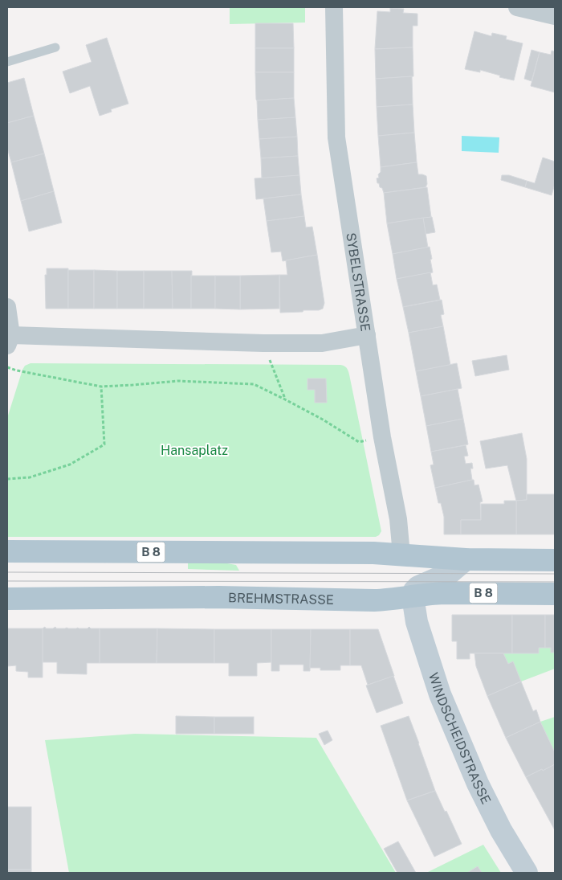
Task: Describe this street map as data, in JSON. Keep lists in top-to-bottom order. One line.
{"streets":{"main road":["B 8","BREHMSTRASSE","WINDSCHEIDSTRASSE"],"street":["SYBELSTRASSE"]},"crossings":[["SYBELSTRASSE","B 8"],["BREHMSTRASSE","WINDSCHEIDSTRASSE"]],"parks":["Hansaplatz"]}
